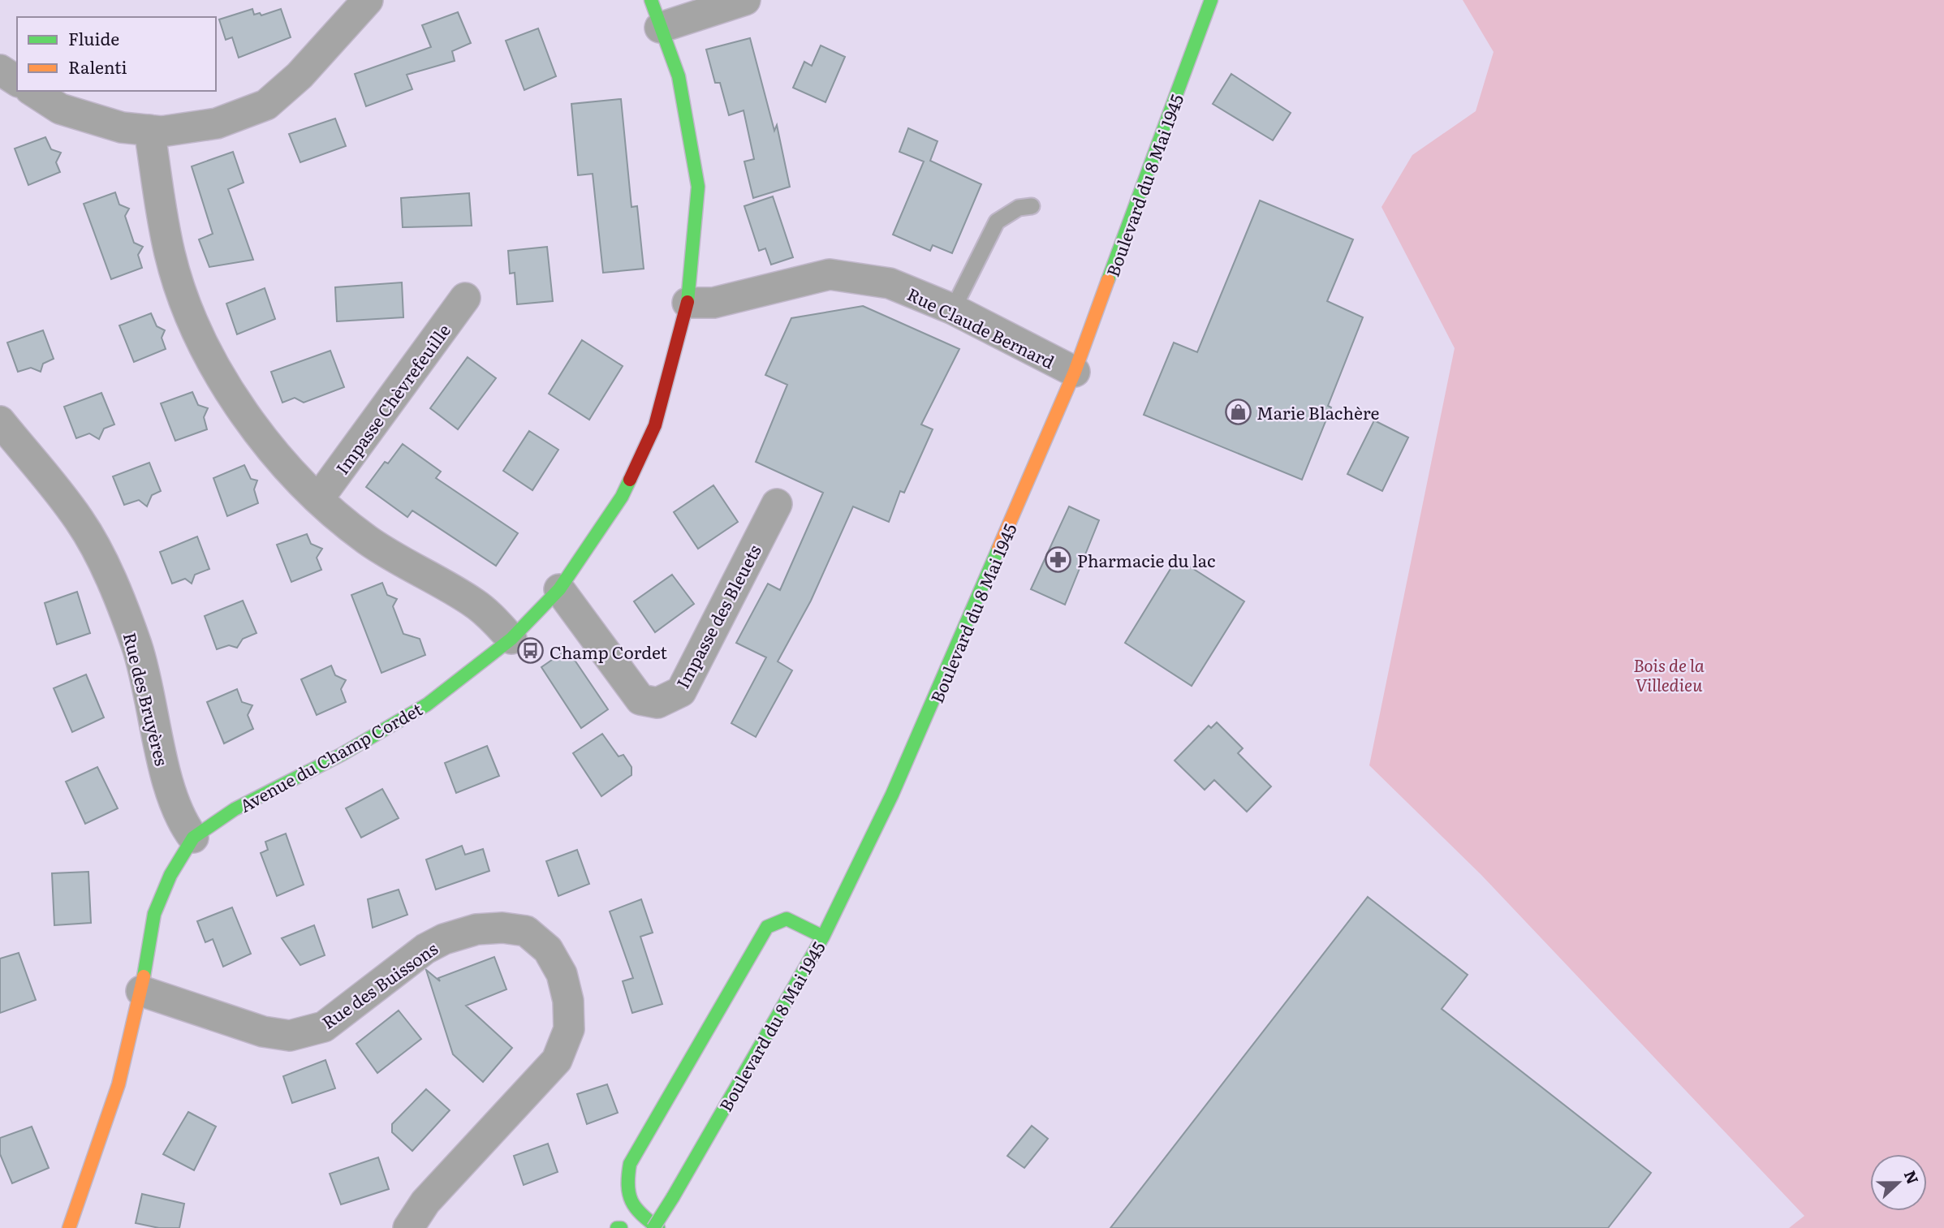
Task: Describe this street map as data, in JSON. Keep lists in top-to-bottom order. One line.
{"streets":{"street":["Boulevard du 8 Mai 1945","Rue Claude Bernard","Impasse Chèvrefeuille","Impasse des Bleuets","Rue des Bruyères","Avenue du Champ Cordet","Rue des Buissons"]},"crossings":[["Boulevard du 8 Mai 1945","Rue Claude Bernard"],["Rue Claude Bernard","Avenue du Champ Cordet"],["Impasse des Bleuets","Avenue du Champ Cordet"],["Rue des Bruyères","Avenue du Champ Cordet"],["Avenue du Champ Cordet","Rue des Buissons"]],"parks":["Bois de la Villedieu"],"places":{"shop":["Marie Blachère"],"pharmacy":["Pharmacie du lac"],"bus stop":["Champ Cordet"]},"legend":["Fluide","Ralenti"],"north":"right"}
